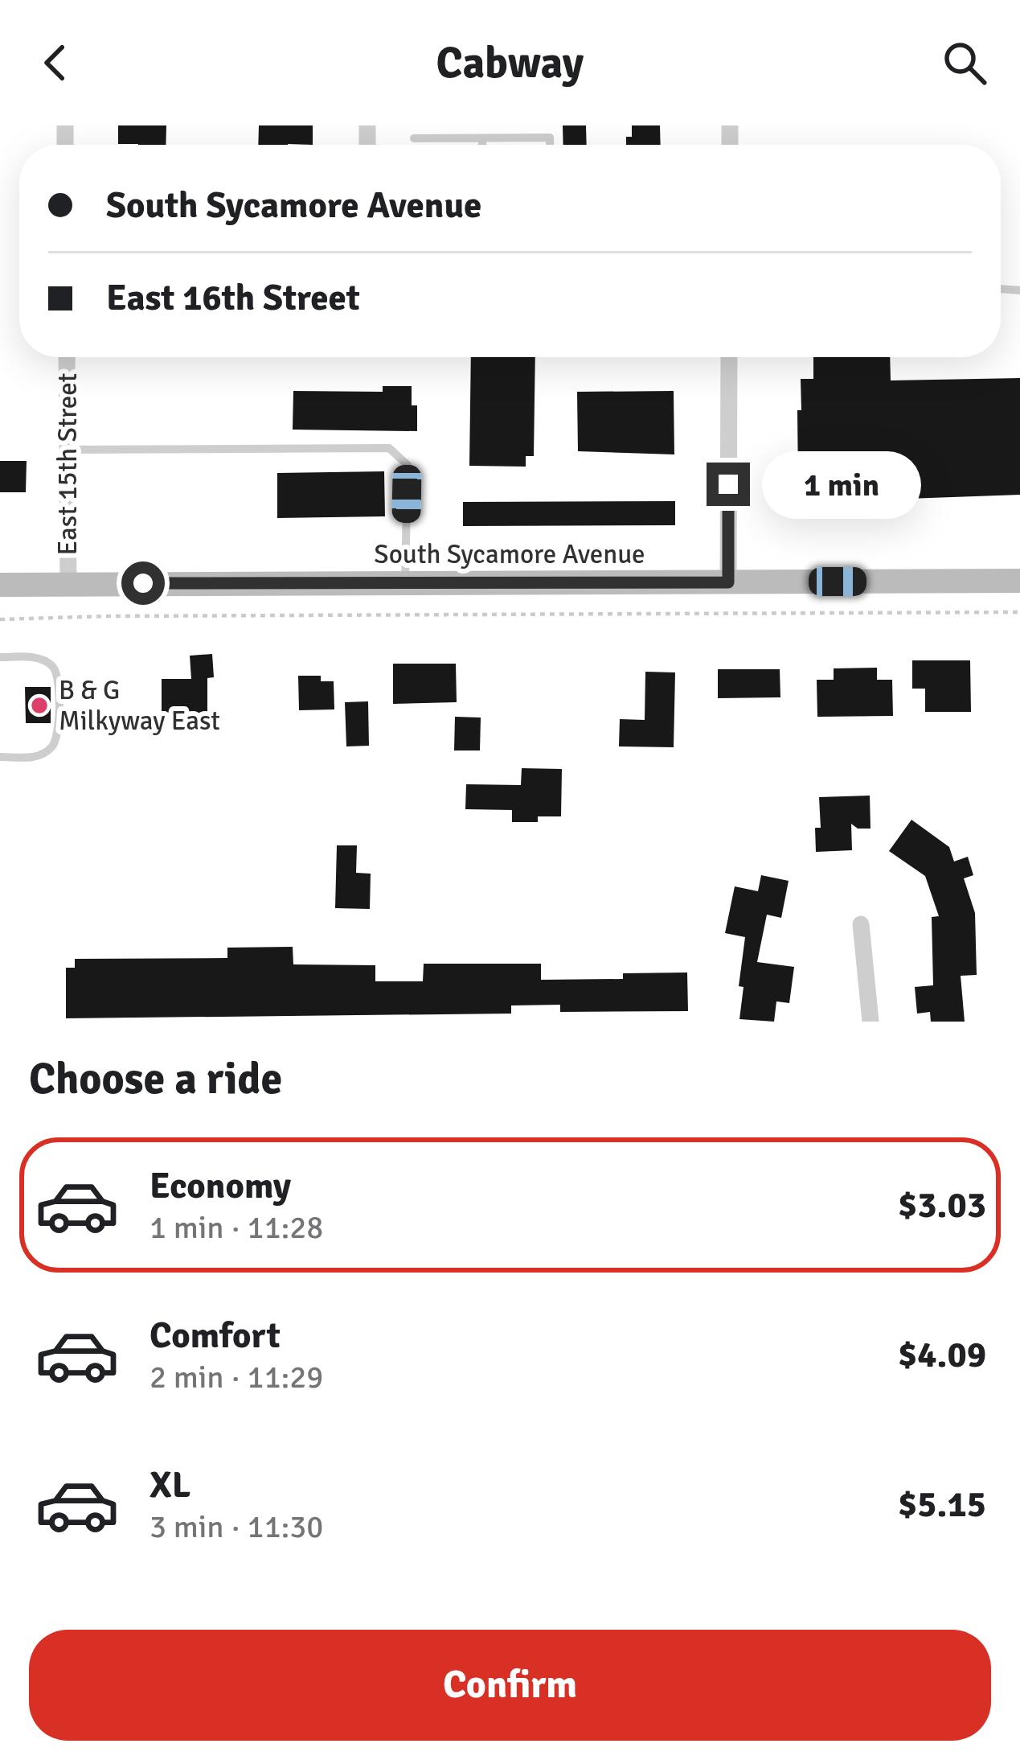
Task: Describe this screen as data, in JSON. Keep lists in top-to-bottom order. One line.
{"streets":{"main road":["South Sycamore Avenue"],"street":["East 15th Street"]},"crossings":[["East 15th Street","South Sycamore Avenue"]],"places":["B & G Milkyway East"],"page":{"header":"Cabway","banner":["South Sycamore Avenue","East 16th Street"],"bubble":"1 min","heading":"Choose a ride","list":[{"name":"Economy","note":"1 min · 11:28","value":"$3.03"},{"name":"Comfort","note":"2 min · 11:29","value":"$4.09"},{"name":"XL","note":"3 min · 11:30","value":"$5.15"}],"buttons":"Confirm"}}
